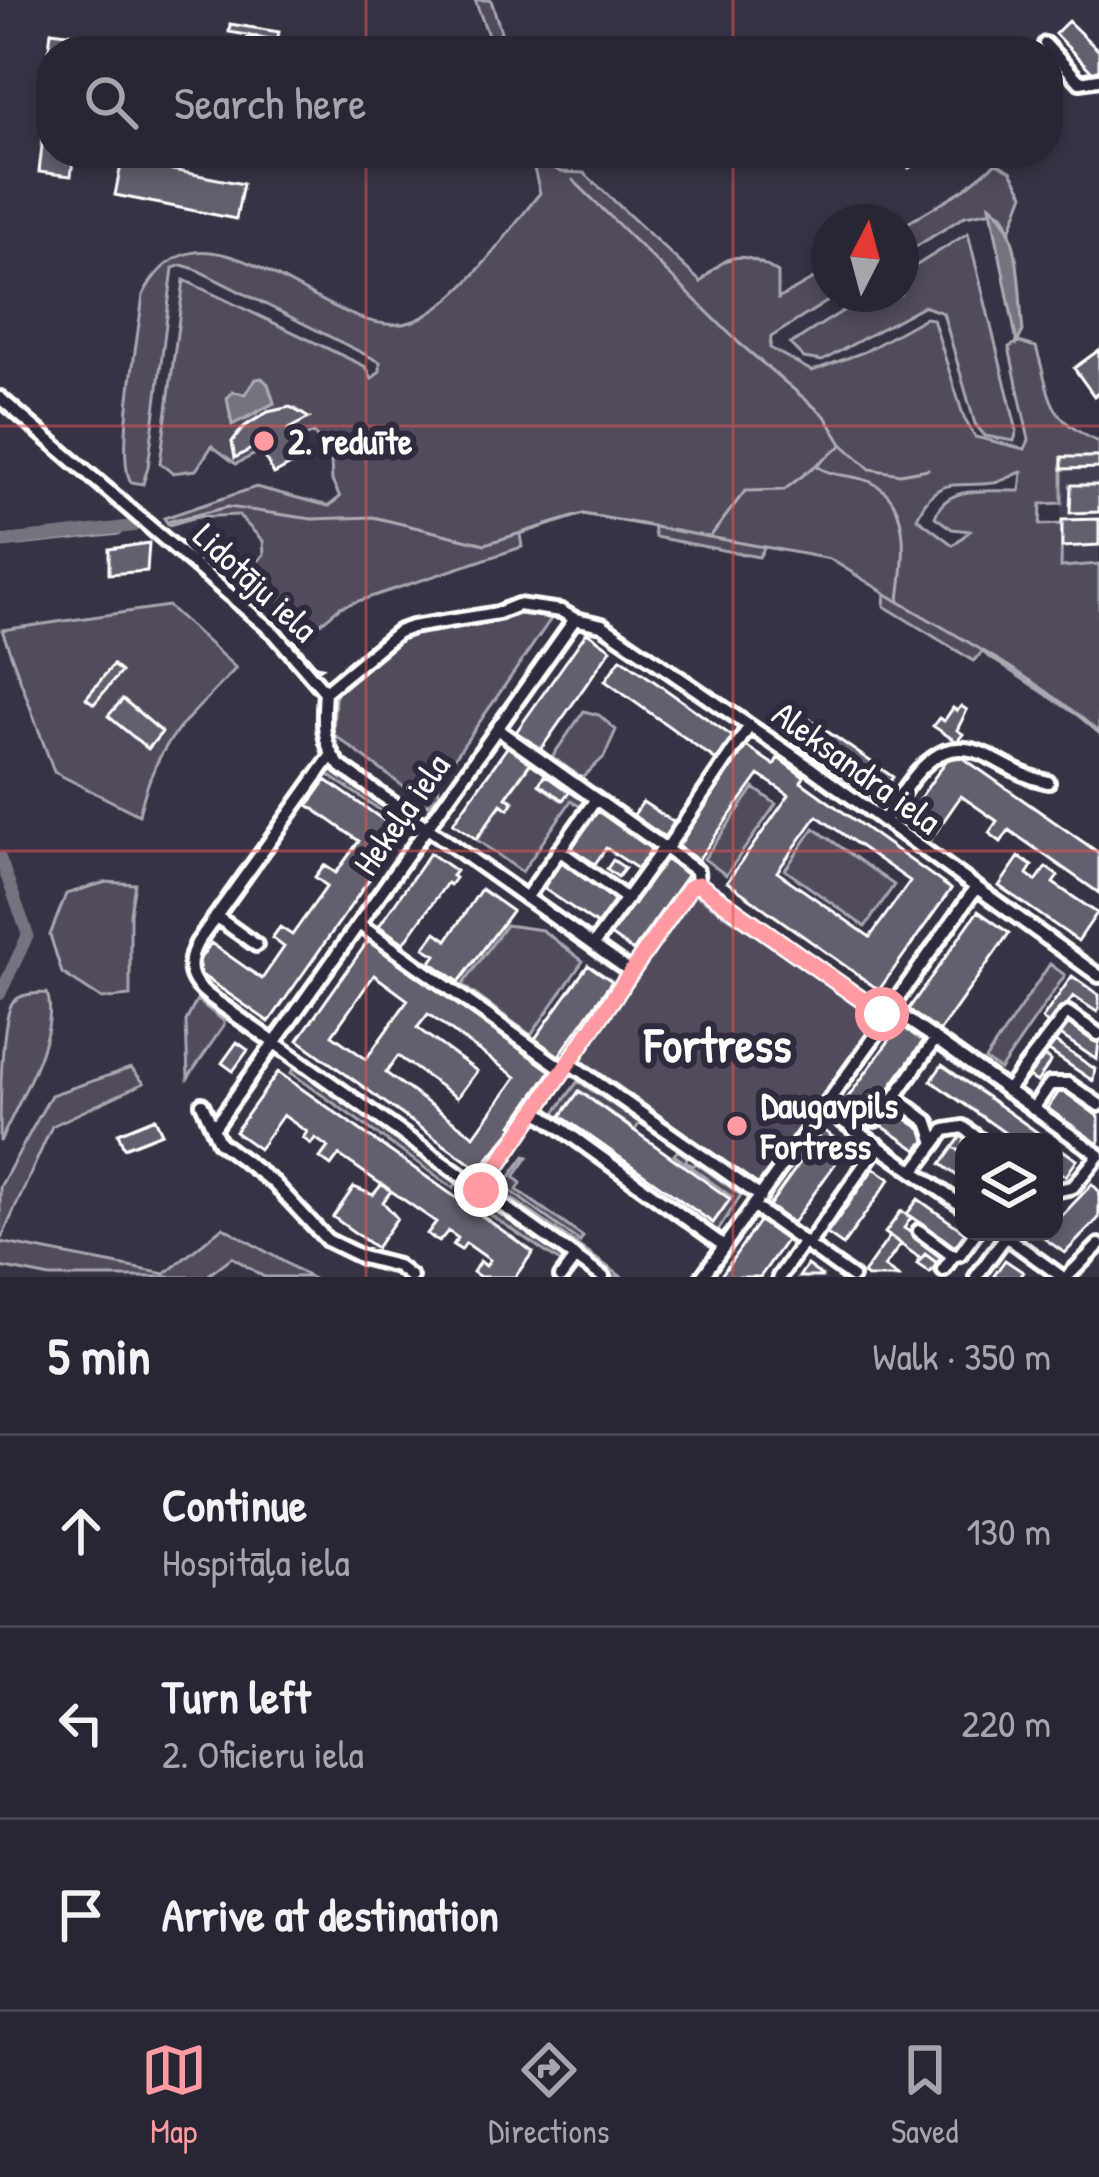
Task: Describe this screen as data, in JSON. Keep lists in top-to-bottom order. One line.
{"streets":{"street":["Lidotāju iela","Aleksandra iela","Hekeļa iela"]},"crossings":[["Lidotāju iela","Aleksandra iela"],["Aleksandra iela","Hekeļa iela"]],"districts":["Fortress"],"places":["2. reduīte","Daugavpils Fortress"],"north":"top","page":{"search":"Search here","heading":["5 min","Walk · 350 m"],"list":[["Continue","Hospitāļa iela","130 m"],["Turn left","2. Oficieru iela","220 m"],"Arrive at destination"],"nav":["Map","Directions","Saved"]}}
